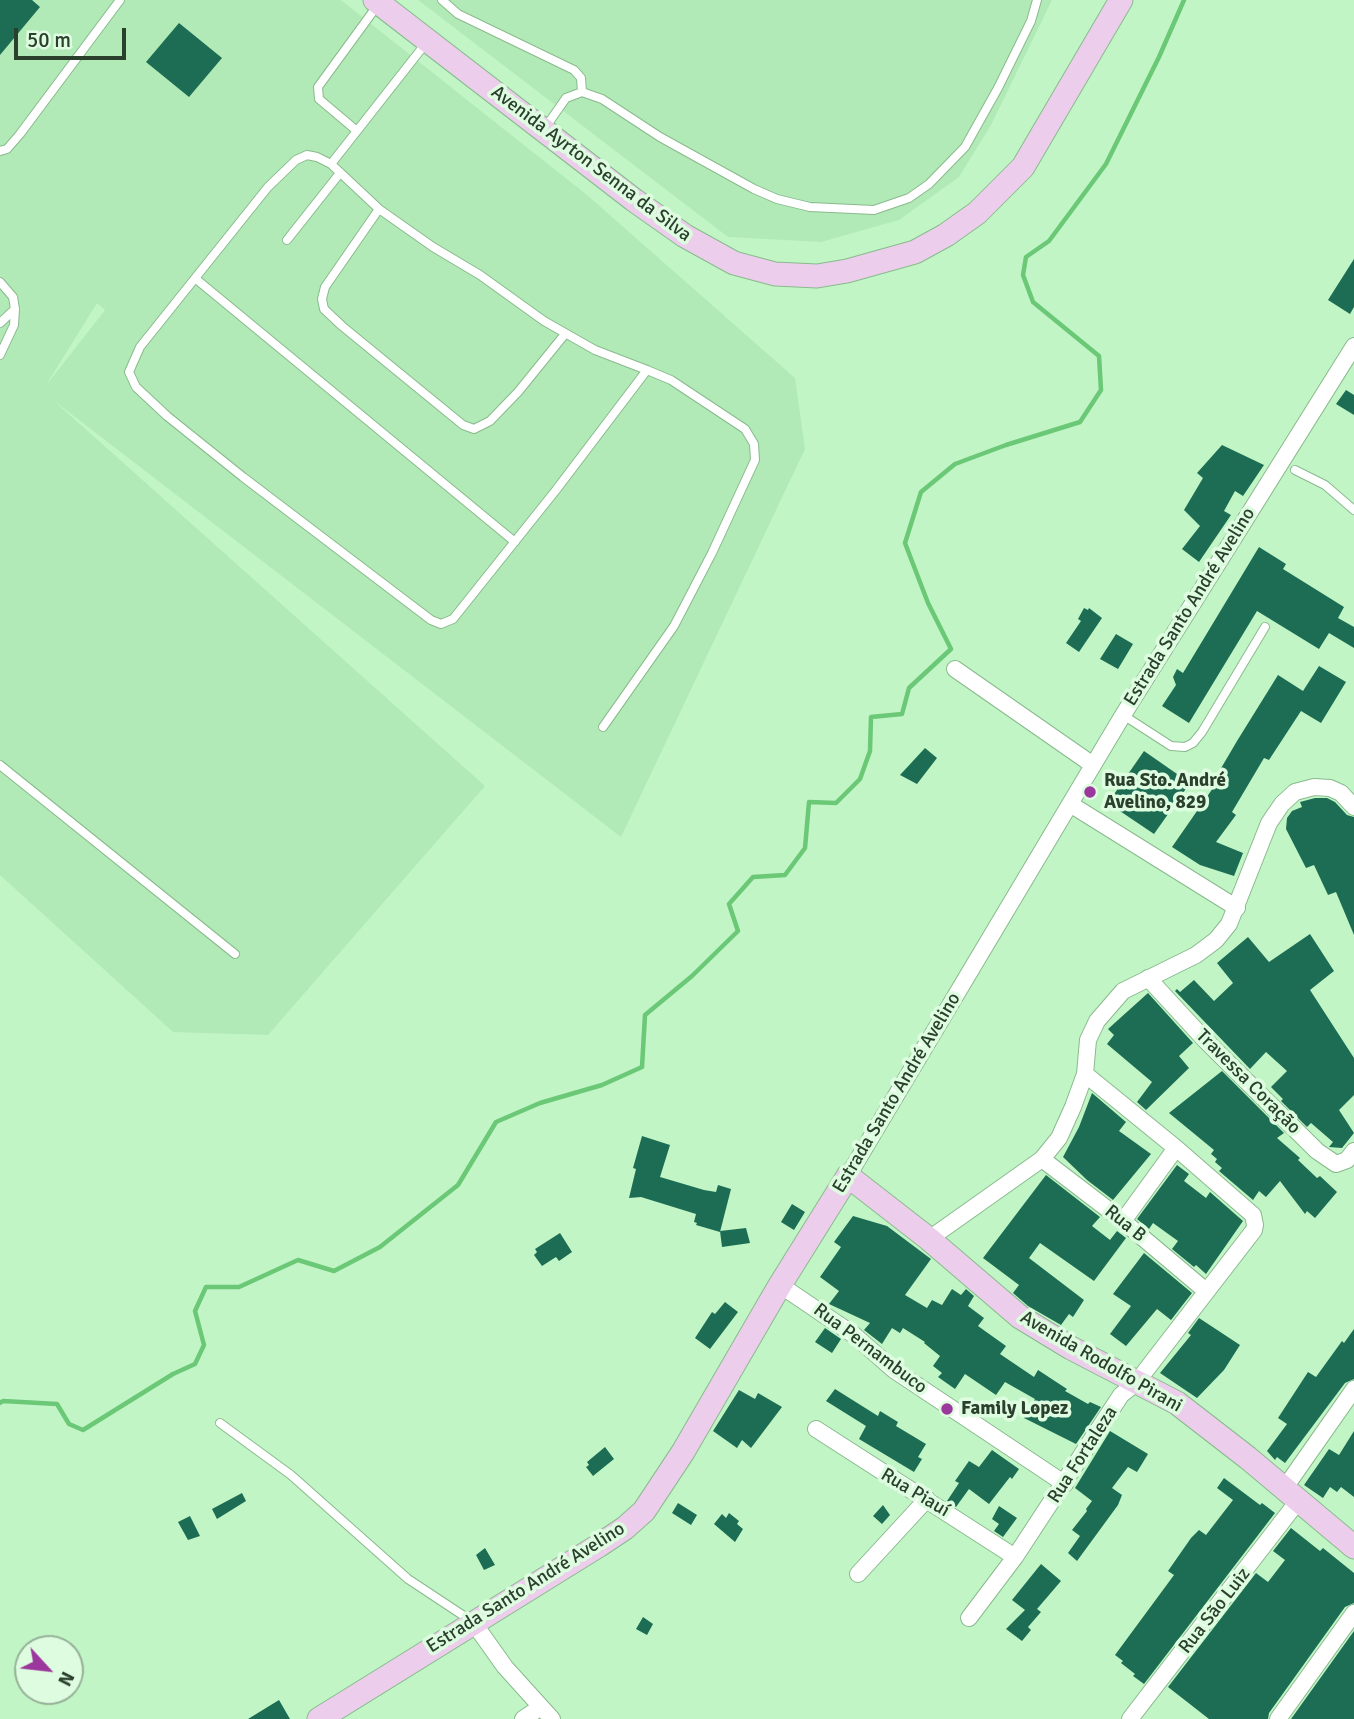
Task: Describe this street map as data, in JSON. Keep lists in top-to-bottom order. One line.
{"streets":{"main road":["Avenida Ayrton Senna da Silva","Estrada Santo André Avelino","Avenida Rodolfo Pirani"],"street":["Travessa Coração","Rua B","Rua Pernambuco","Rua Fortaleza","Rua Piauí","Rua São Luiz"]},"crossings":[["Estrada Santo André Avelino","Rua Pernambuco"],["Estrada Santo André Avelino","Avenida Rodolfo Pirani"],["Rua B","Rua Fortaleza"],["Rua Pernambuco","Rua Fortaleza"],["Avenida Rodolfo Pirani","Rua Fortaleza"],["Avenida Rodolfo Pirani","Rua São Luiz"],["Rua Fortaleza","Rua Piauí"]],"places":["Rua Sto. André Avelino, 829","Family Lopez"],"scale_bar":"50 m","north":"bottom right"}
